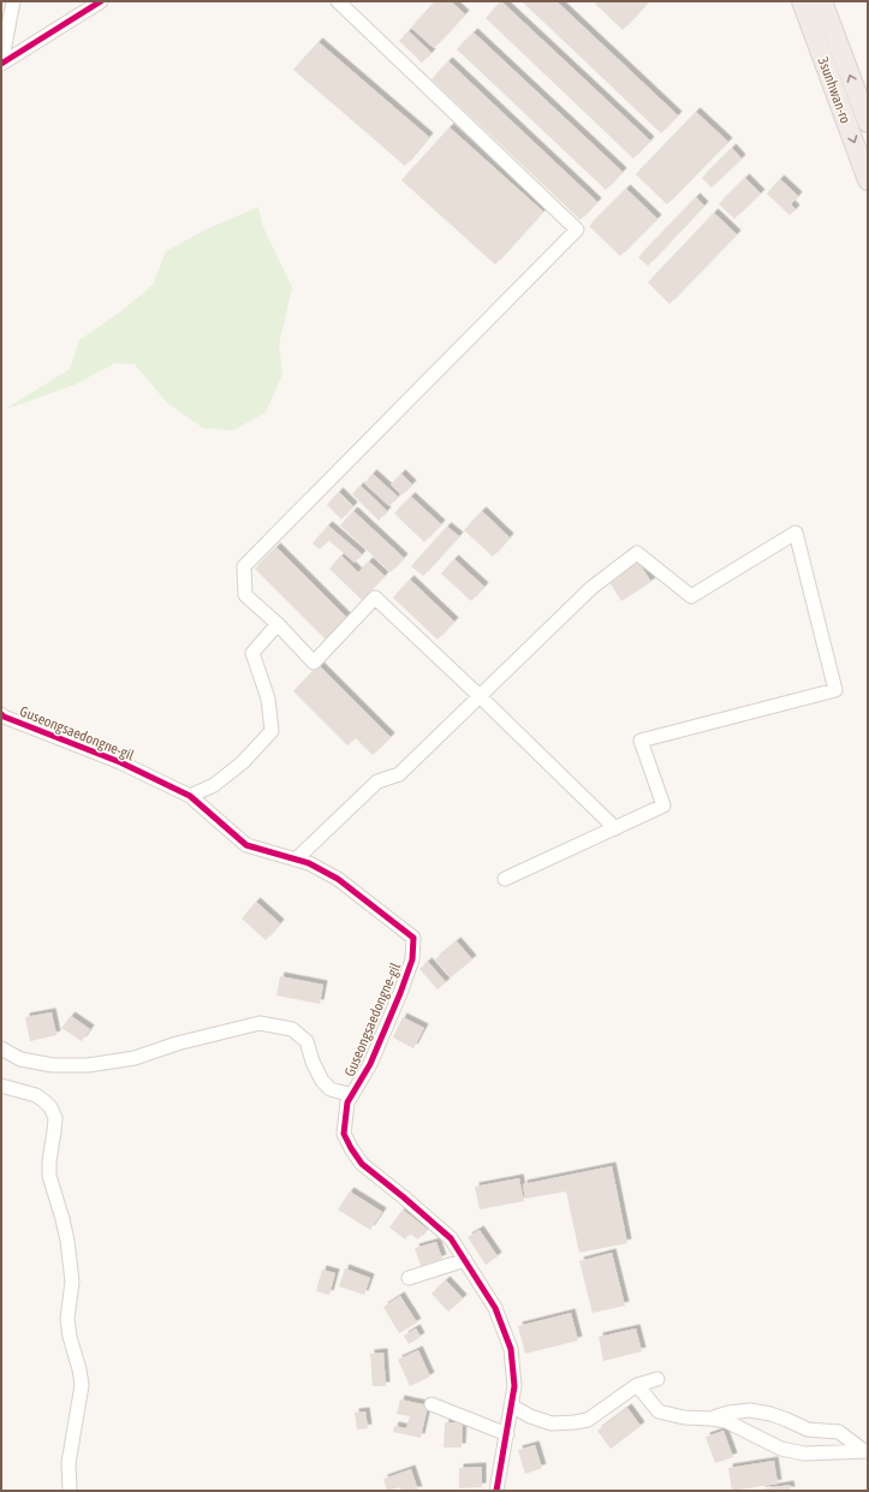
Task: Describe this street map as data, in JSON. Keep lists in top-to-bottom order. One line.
{"streets":{"highway":["3sunhwan-ro"],"street":["Guseongsaedongne-gil"]}}
